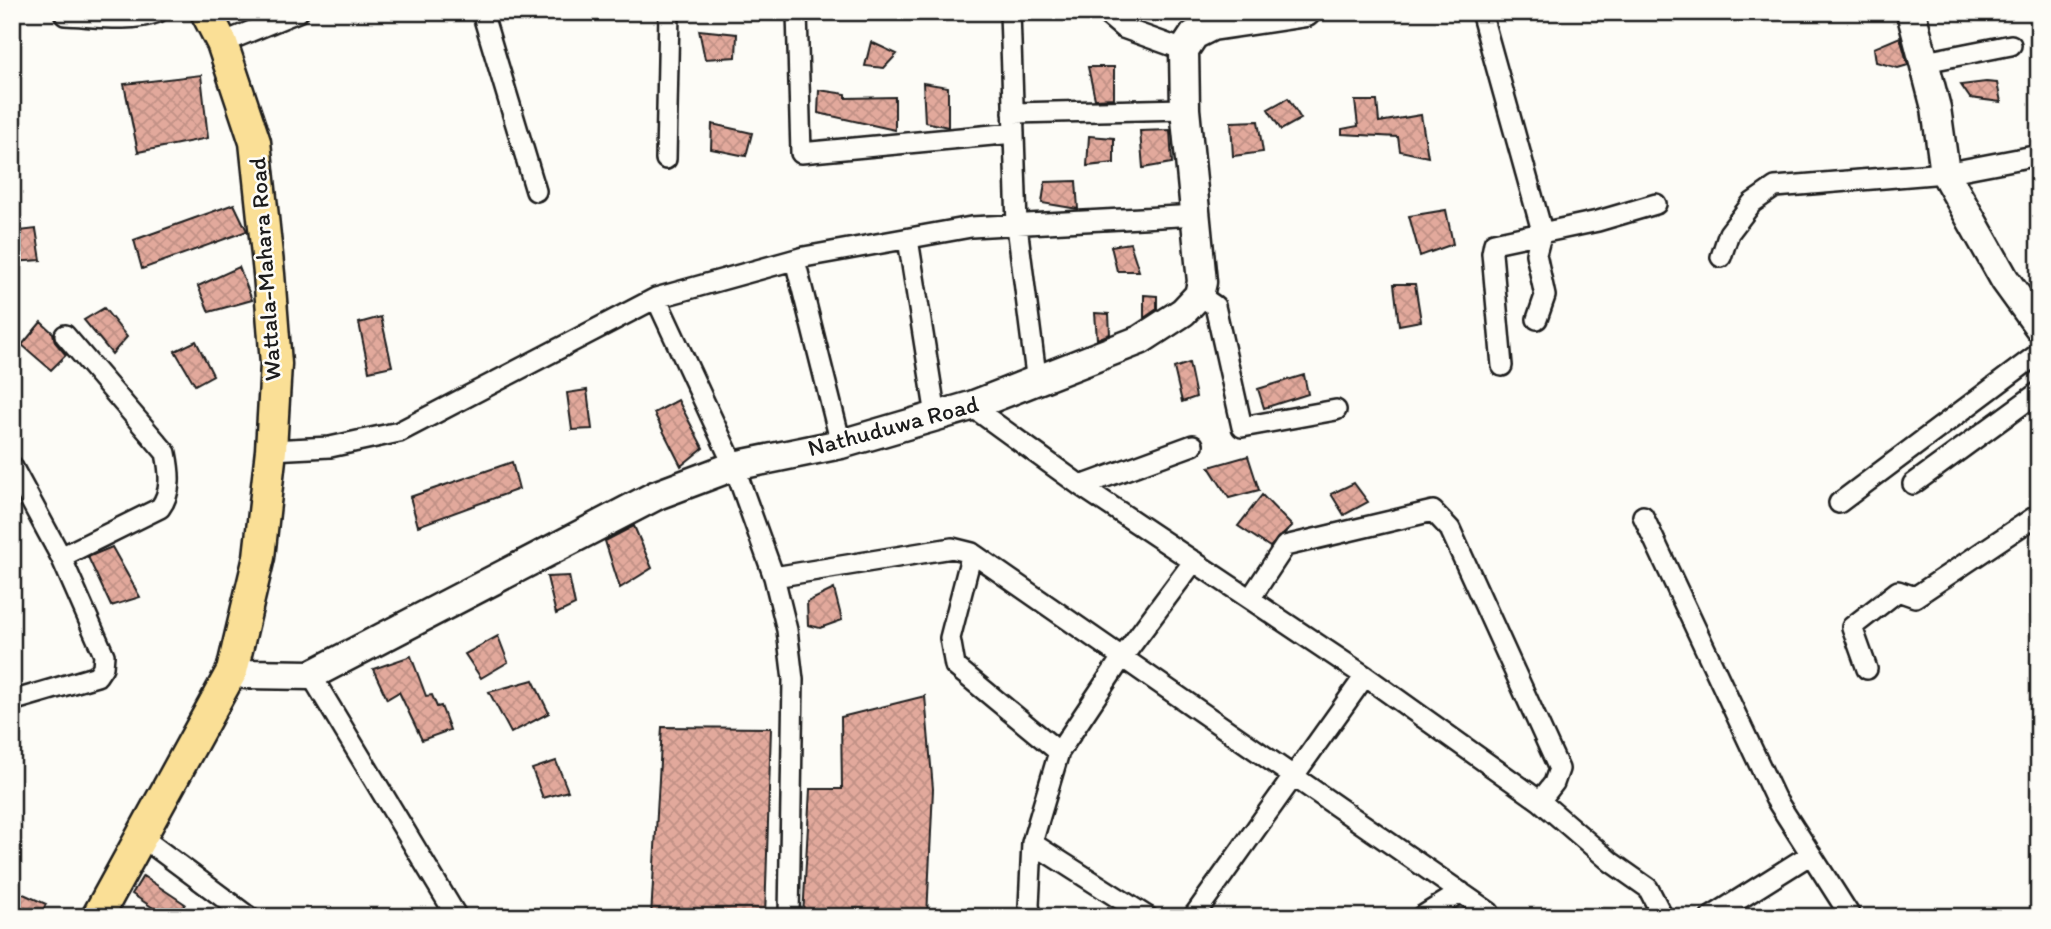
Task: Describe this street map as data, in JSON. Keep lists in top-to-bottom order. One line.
{"streets":{"main road":["Wattala-Mahara Road"],"street":["Nathuduwa Road"]},"crossings":[["Wattala-Mahara Road","Nathuduwa Road"]]}
